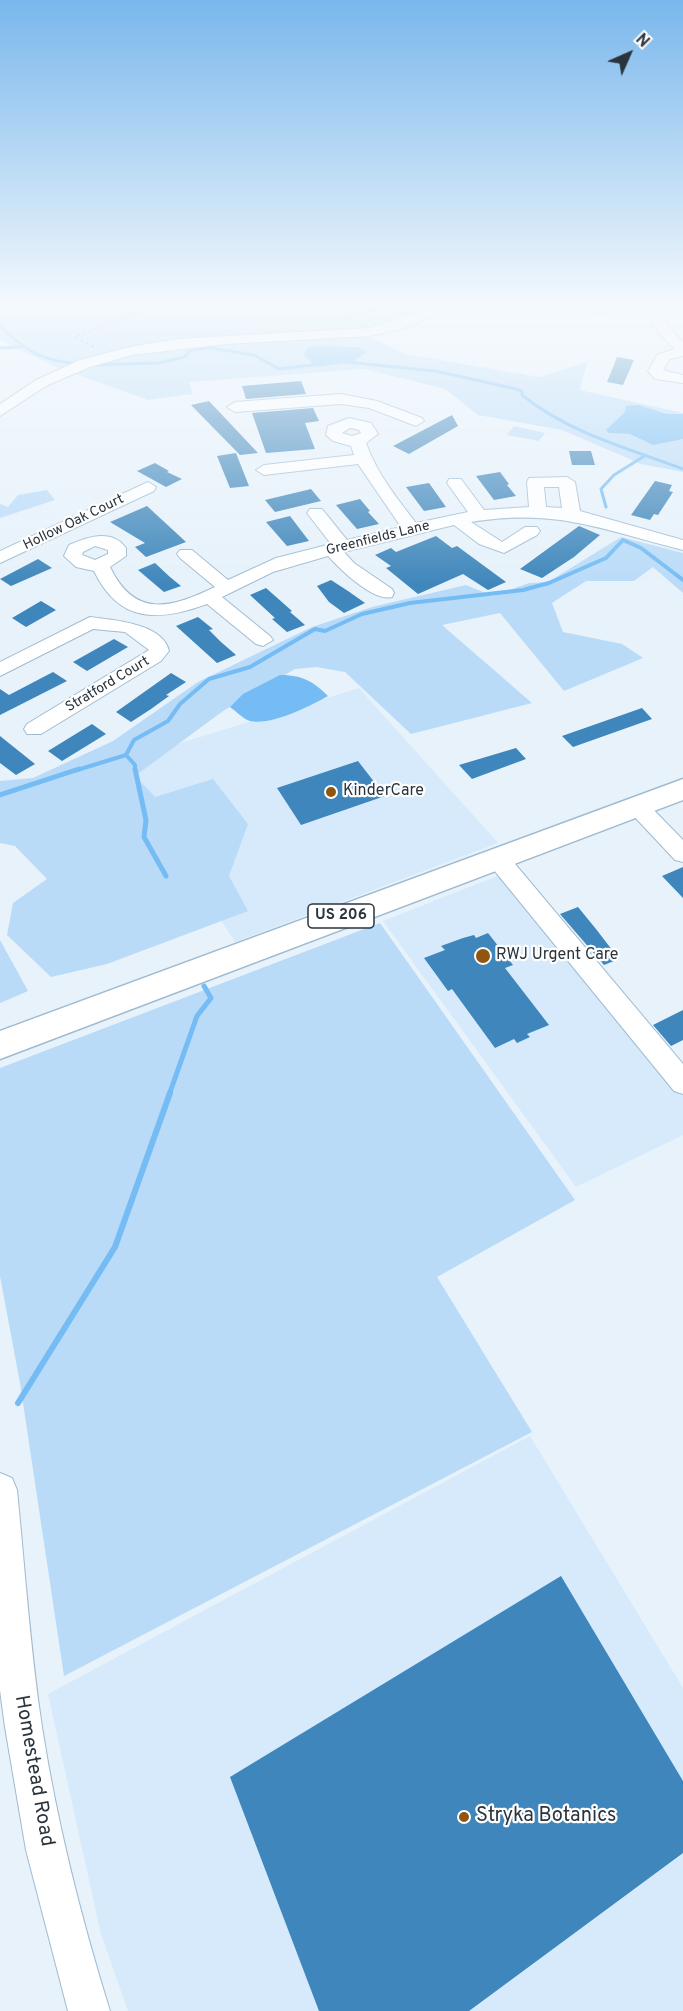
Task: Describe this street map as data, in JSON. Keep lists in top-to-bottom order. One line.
{"streets":{"main road":["US 206"],"street":["Hollow Oak Court","Greenfields Lane","Stratford Court","Homestead Road"]},"places":["KinderCare","RWJ Urgent Care","Stryka Botanics"],"north":"top right"}
